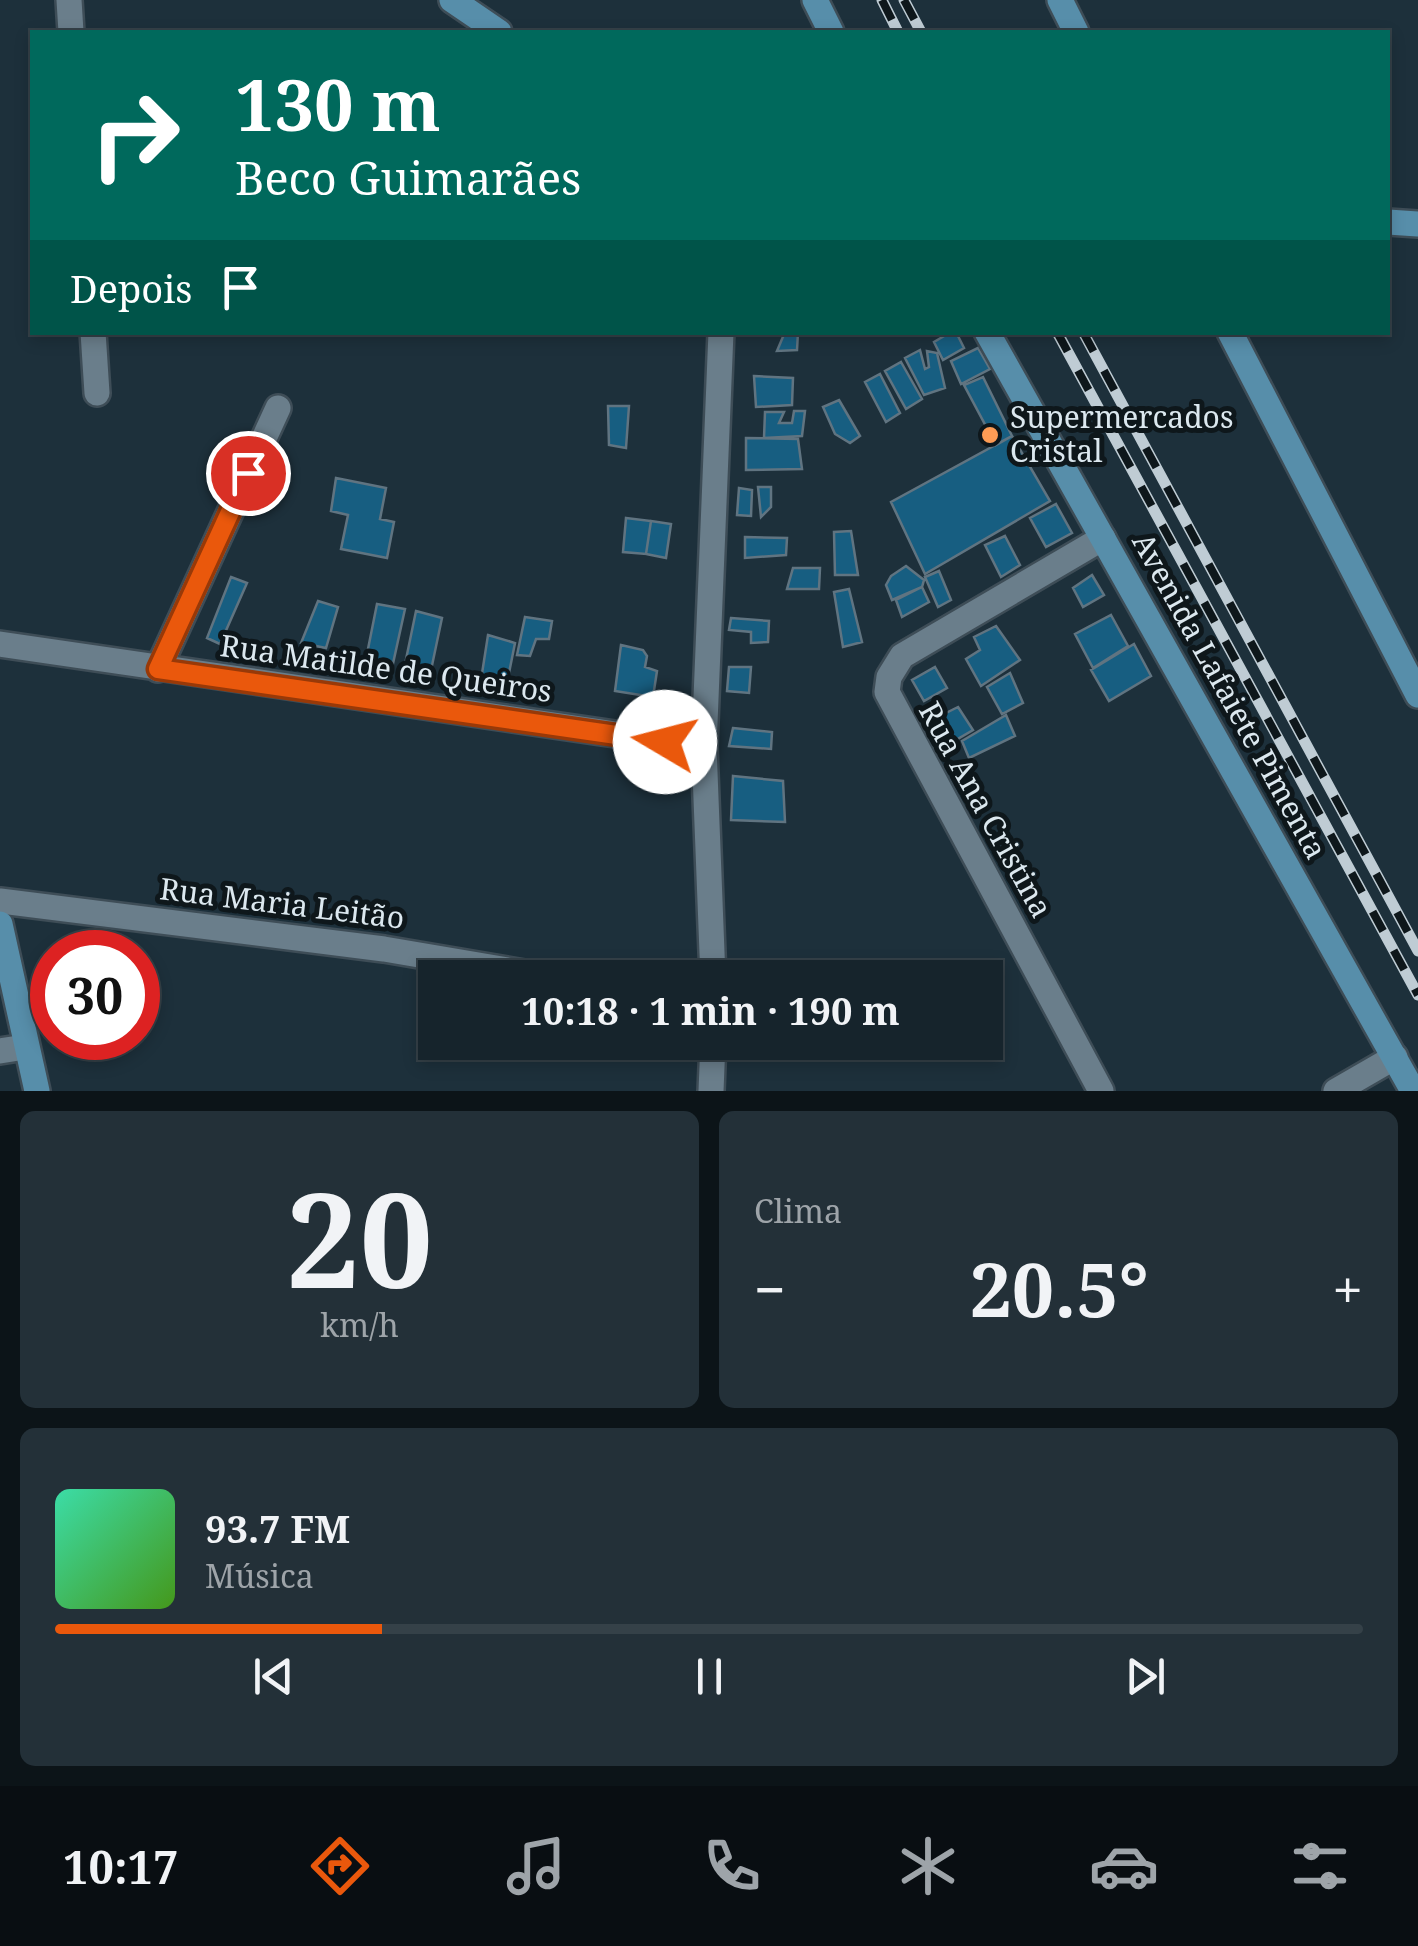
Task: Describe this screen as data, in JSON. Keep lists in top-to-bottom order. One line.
{"streets":{"main road":["Avenida Lafaiete Pimenta"],"street":["Rua Matilde de Queiros","Rua Ana Cristina","Rua Maria Leitão"]},"crossings":[["Avenida Lafaiete Pimenta","Rua Ana Cristina"]],"places":["Supermercados Cristal"],"page":{"turn":["130 m","Beco Guimarães"],"then":"Depois","limit":"30","trip":"10:18 · 1 min · 190 m","tile":[["20","km/h"],"Clima"],"heat":["−","20.5°","+"],"song":["93.7 FM","Música"],"tabs":"10:17"}}
